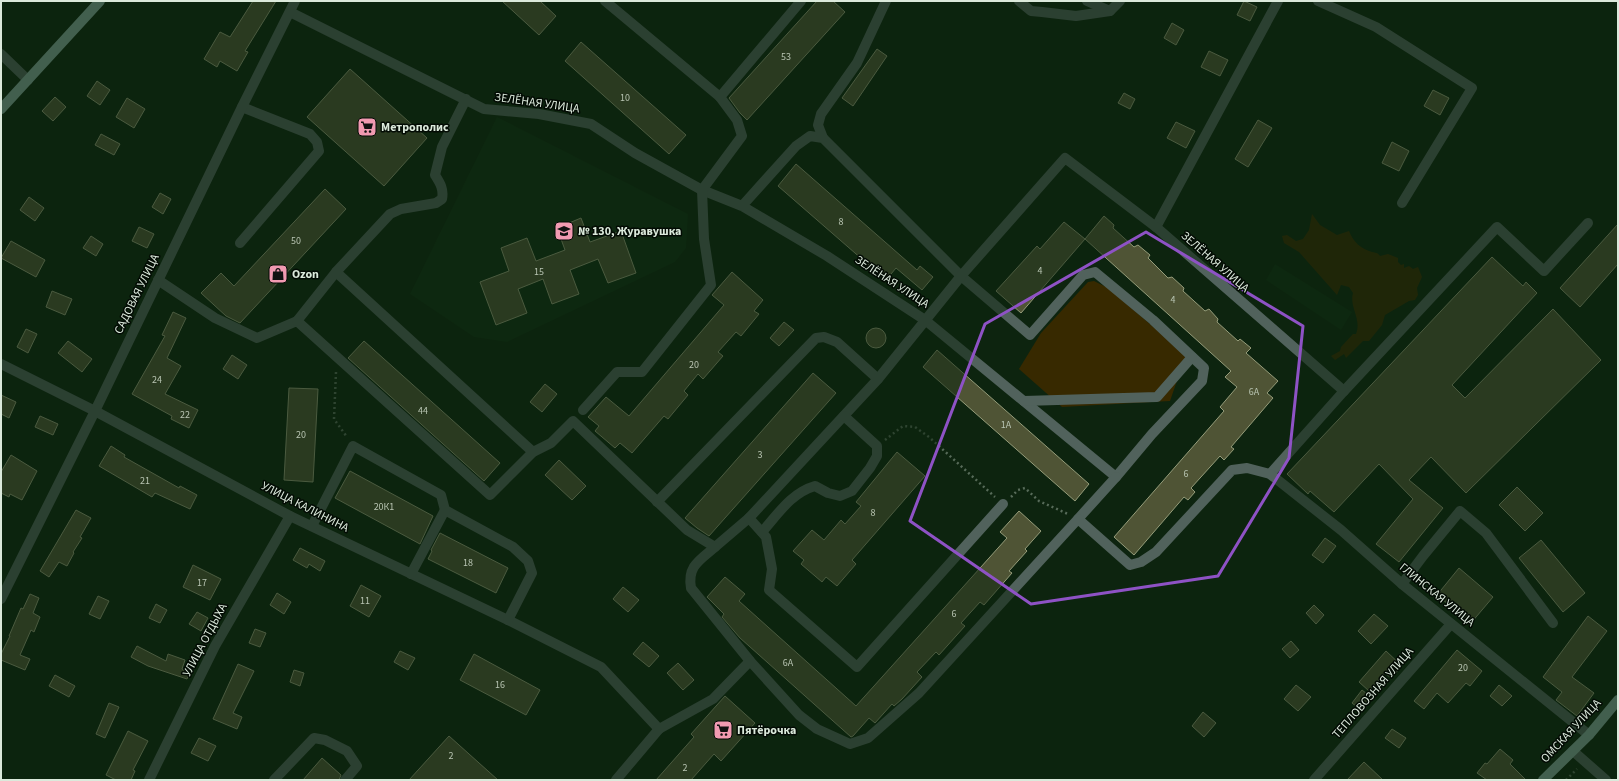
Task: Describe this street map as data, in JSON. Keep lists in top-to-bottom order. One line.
{"streets":{"main road":["ОМСКАЯ УЛИЦА"],"street":["ЗЕЛЁНАЯ УЛИЦА","САДОВАЯ УЛИЦА","УЛИЦА КАЛИНИНА","ГЛИНСКАЯ УЛИЦА","УЛИЦА ОТДЫХА","ТЕПЛОВОЗНАЯ УЛИЦА"]},"crossings":[["ЗЕЛЁНАЯ УЛИЦА","САДОВАЯ УЛИЦА"],["САДОВАЯ УЛИЦА","УЛИЦА КАЛИНИНА"],["УЛИЦА КАЛИНИНА","УЛИЦА ОТДЫХА"],["ГЛИНСКАЯ УЛИЦА","ТЕПЛОВОЗНАЯ УЛИЦА"],["ГЛИНСКАЯ УЛИЦА","ОМСКАЯ УЛИЦА"]],"places":{"supermarket":["Метрополис","Пятёрочка"],"school or university":["№ 130, Журавушка"],"shop":["Ozon"]},"house_numbers":["53","10","8","50","4","15","4","20","24","6А","44","22","1А","20","3","6","21","20К1","8","18","17","11","6","6А","20","16","2","2"]}
